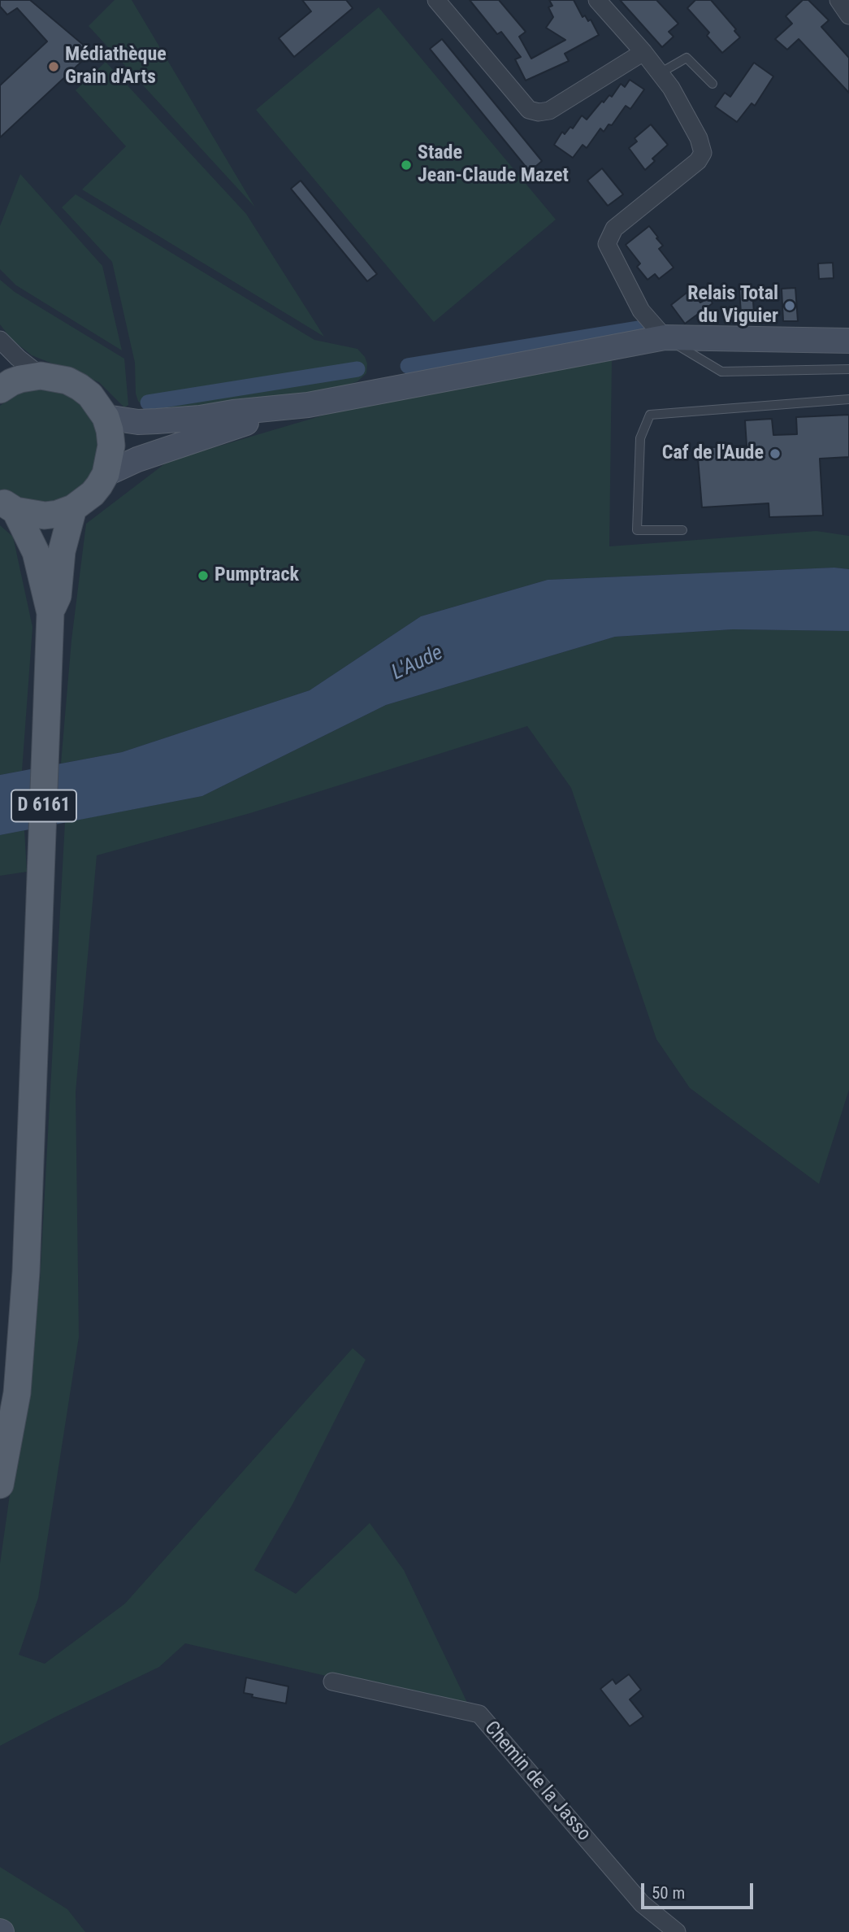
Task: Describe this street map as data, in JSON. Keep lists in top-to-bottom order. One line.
{"streets":{"main road":["D 6161"],"street":["Chemin de la Jasso"]},"water":["L'Aude"],"places":["Médiathèque Grain d'Arts","Stade Jean-Claude Mazet","Relais Total du Viguier","Caf de l'Aude","Pumptrack"],"scale_bar":"50 m"}
